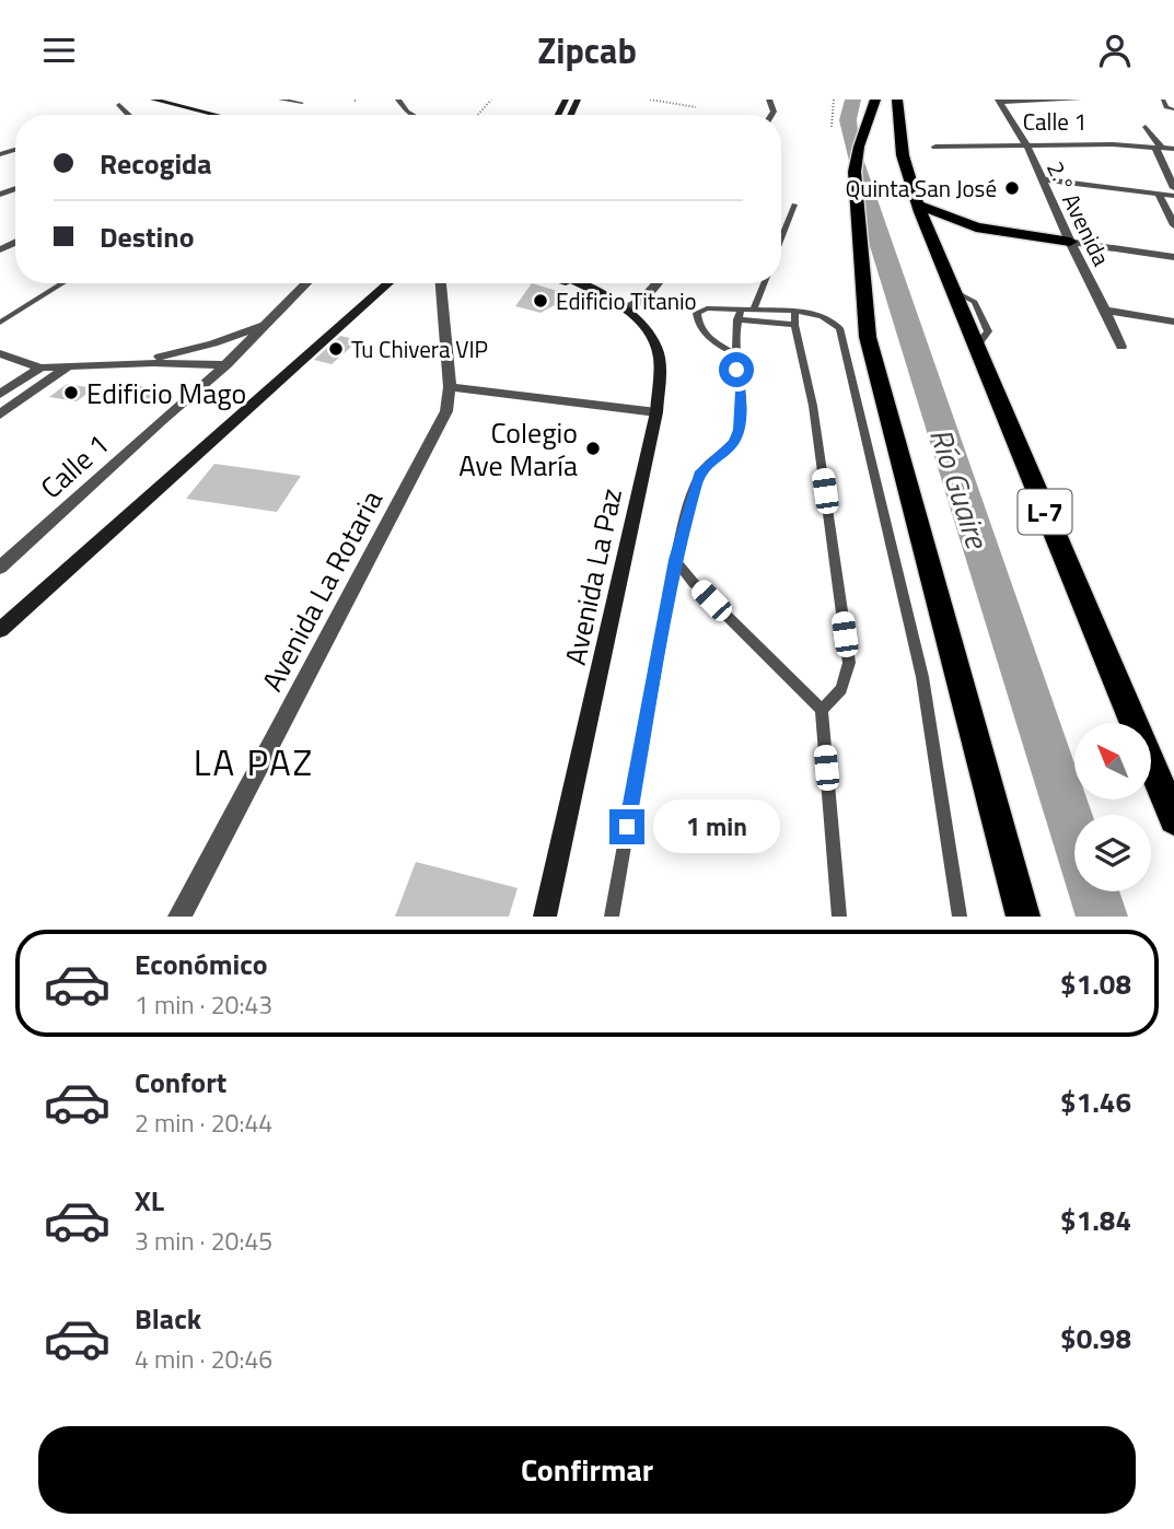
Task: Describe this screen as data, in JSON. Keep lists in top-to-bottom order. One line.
{"streets":{"highway":["L-7"],"main road":["Avenida La Paz"],"street":["Calle 1","2.° Avenida","Avenida La Rotaria"]},"crossings":[["Calle 1","2.° Avenida"]],"districts":["LA PAZ"],"water":["Río Guaire"],"places":["Quinta San José","Edificio Titanio","Tu Chivera VIP","Edificio Mago","Colegio Ave María"],"north":"top left","page":{"header":"Zipcab","banner":["Recogida","Destino"],"bubble":"1 min","list":[{"name":"Económico","note":"1 min · 20:43","value":"$1.08"},{"name":"Confort","note":"2 min · 20:44","value":"$1.46"},{"name":"XL","note":"3 min · 20:45","value":"$1.84"},{"name":"Black","note":"4 min · 20:46","value":"$0.98"}],"buttons":"Confirmar"}}
